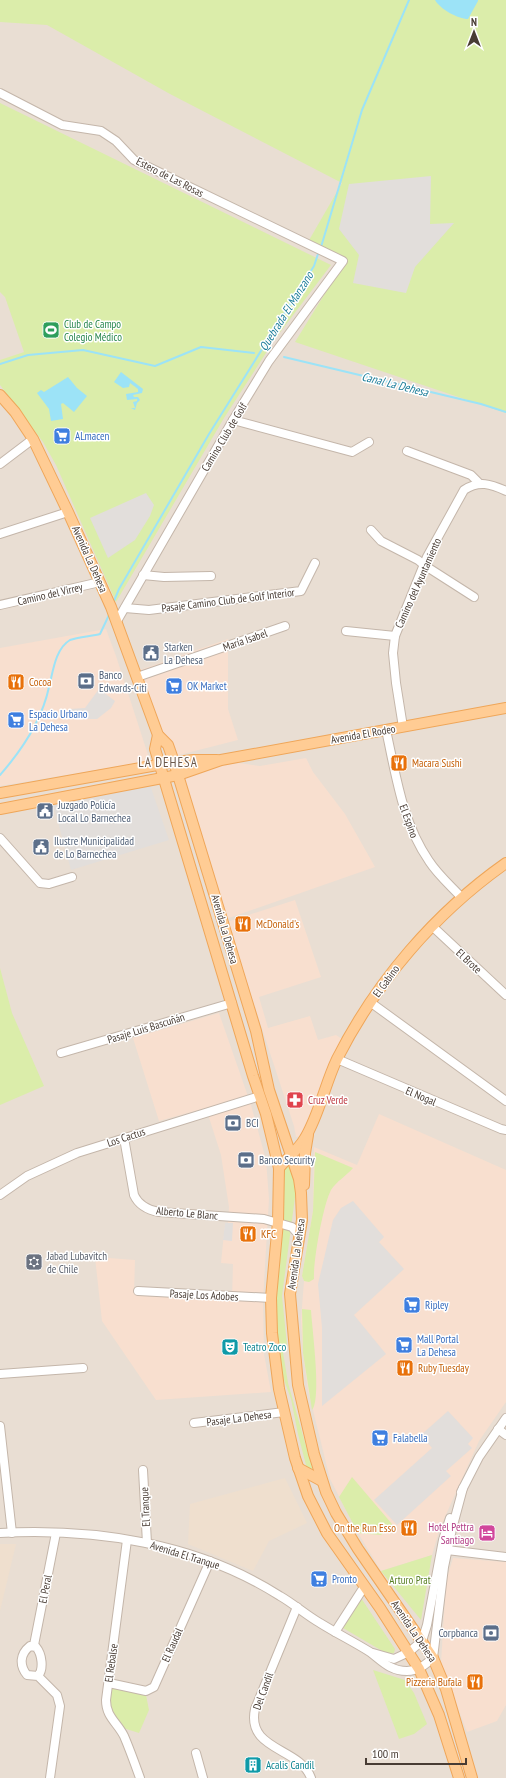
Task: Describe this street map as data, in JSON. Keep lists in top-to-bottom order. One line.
{"streets":{"main road":["Avenida La Dehesa","Avenida El Rodeo","El Gabino"],"street":["Estero de Las Rosas","Camino Club de Golf","Camino del Ayuntamiento","Camino del Virrey","Pasaje Camino Club de Golf Interior","María Isabel","El Espino","El Brote","Pasaje Luis Bascuñán","El Nogal","Los Cactus","Alberto Le Blanc","Pasaje Los Adobes","Pasaje La Dehesa","El Tranque","Avenida El Tranque","El Peral","El Raudal","El Rebalse","Del Candil"]},"crossings":[["Estero de Las Rosas","Camino Club de Golf"],["Camino Club de Golf","Avenida La Dehesa"],["Camino Club de Golf","Pasaje Camino Club de Golf Interior"],["Avenida La Dehesa","Camino del Virrey"],["Avenida La Dehesa","María Isabel"],["Avenida La Dehesa","Avenida El Rodeo"],["Avenida La Dehesa","El Gabino"],["Avenida La Dehesa","Pasaje Luis Bascuñán"],["Avenida La Dehesa","Los Cactus"],["Avenida La Dehesa","Alberto Le Blanc"],["Avenida La Dehesa","Pasaje Los Adobes"],["Avenida La Dehesa","Pasaje La Dehesa"],["Avenida La Dehesa","Avenida El Tranque"],["Camino del Ayuntamiento","Avenida El Rodeo"],["Avenida El Rodeo","El Espino"],["El Espino","El Gabino"],["El Brote","El Gabino"],["El Gabino","El Nogal"],["Los Cactus","Alberto Le Blanc"],["El Tranque","Avenida El Tranque"],["Avenida El Tranque","El Peral"],["Avenida El Tranque","El Raudal"],["Avenida El Tranque","El Rebalse"],["Avenida El Tranque","Del Candil"],["El Raudal","El Rebalse"]],"districts":["LA DEHESA"],"water":["Quebrada El Manzano","Canal La Dehesa"],"parks":["Arturo Prat"],"places":{"sports":["Club de Campo Colegio Médico"],"supermarket":["ALmacen","OK Market","Espacio Urbano La Dehesa","Ripley","Mall Portal La Dehesa","Falabella","Pronto"],"public building":["Starken La Dehesa","Juzgado Policía Local Lo Barnechea","Ilustre Municipalidad de Lo Barnechea"],"bank":["Banco Edwards-Citi","BCI","Banco Security","Corpbanca"],"restaurant":["Cocoa","Macara Sushi","McDonald's","KFC","Ruby Tuesday","On the Run Esso","Pizzeria Bufala"],"pharmacy":["Cruz Verde"],"synagogue":["Jabad Lubavitch de Chile"],"theatre":["Teatro Zoco"],"hotel":["Hotel Pettra Santiago"],"building":["Acalis Candil"]},"scale_bar":"100 m","north":"top"}
